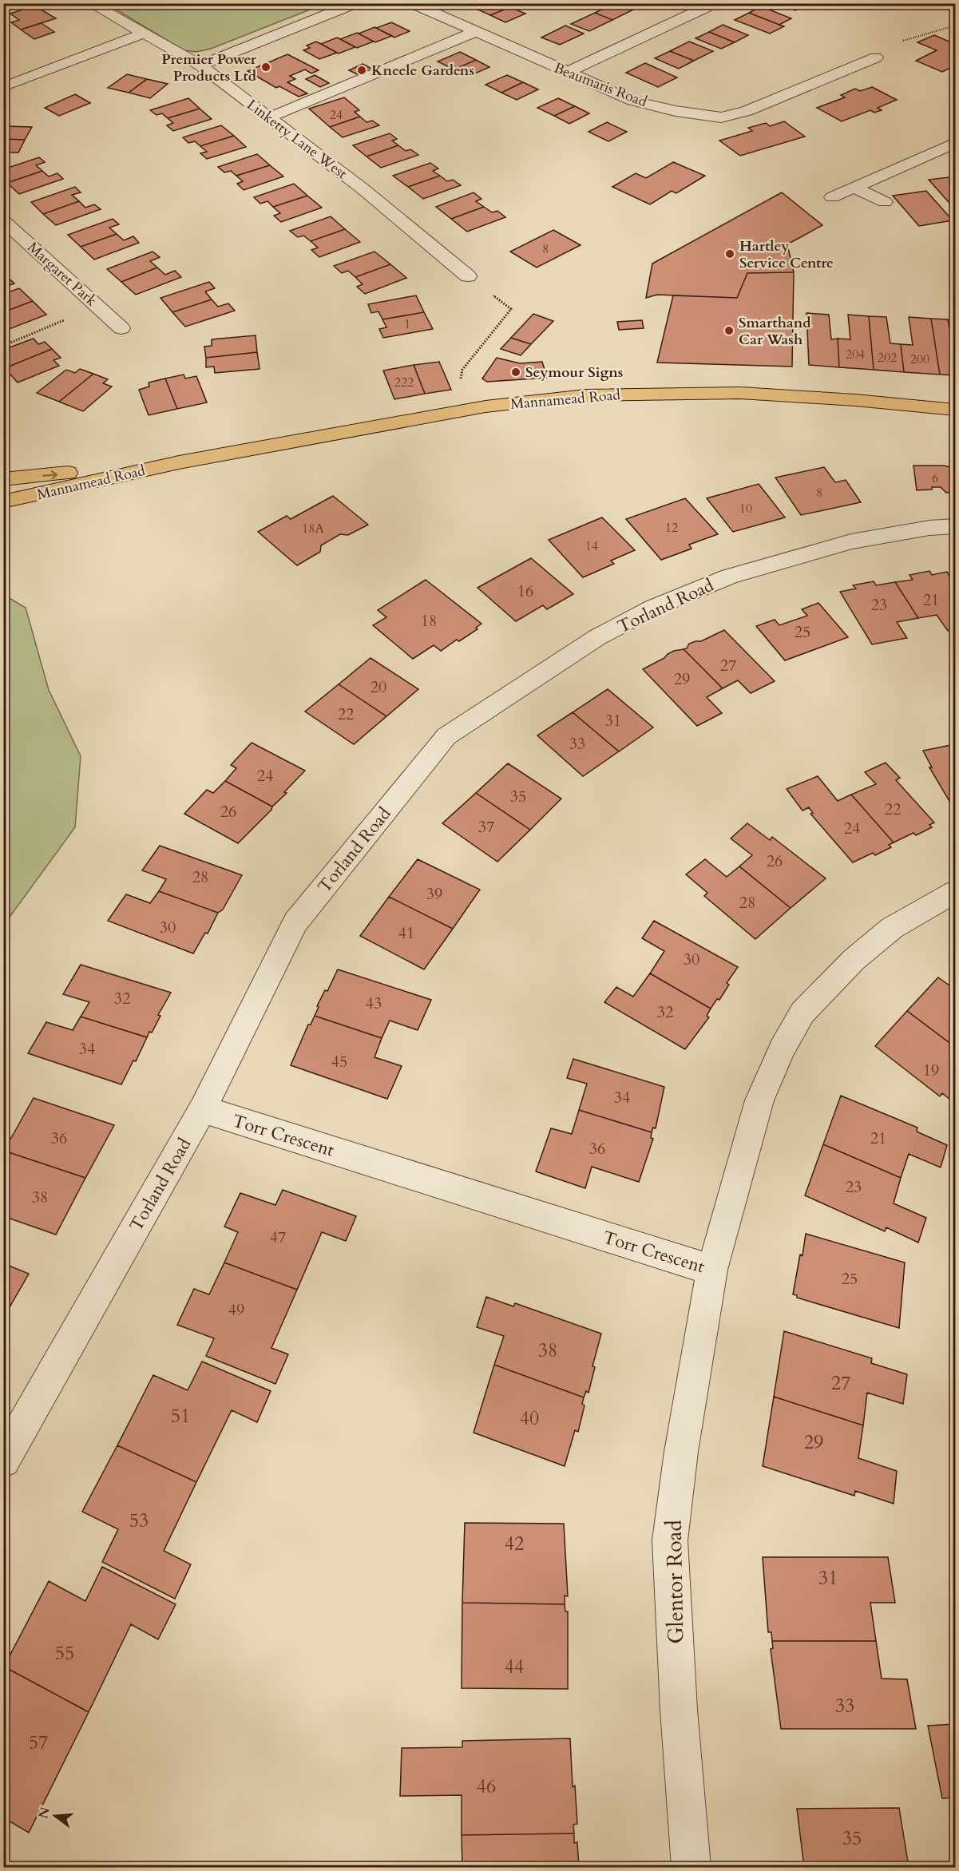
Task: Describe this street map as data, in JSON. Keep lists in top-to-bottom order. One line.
{"streets":{"main road":["Mannamead Road"],"street":["Beaumaris Road","Linketty Lane West","Margaret Park","Torland Road","Torr Crescent","Glentor Road"]},"crossings":[["Torland Road","Torr Crescent"],["Torr Crescent","Glentor Road"]],"places":["Premier Power Products Ltd","Kneele Gardens","Hartley Service Centre","Smarthand Car Wash","Seymour Signs"],"house_numbers":["24","8","1","204","202","200","222","6","8","10","12","18A","14","16","21","23","18","25","27","29","20","22","31","33","24","35","22","26","37","24","26","28","39","28","30","41","30","32","43","32","34","45","19","34","36","21","36","23","38","47","25","49","38","27","51","40","29","53","42","31","55","44","33","57","46","35"],"north":"left"}
